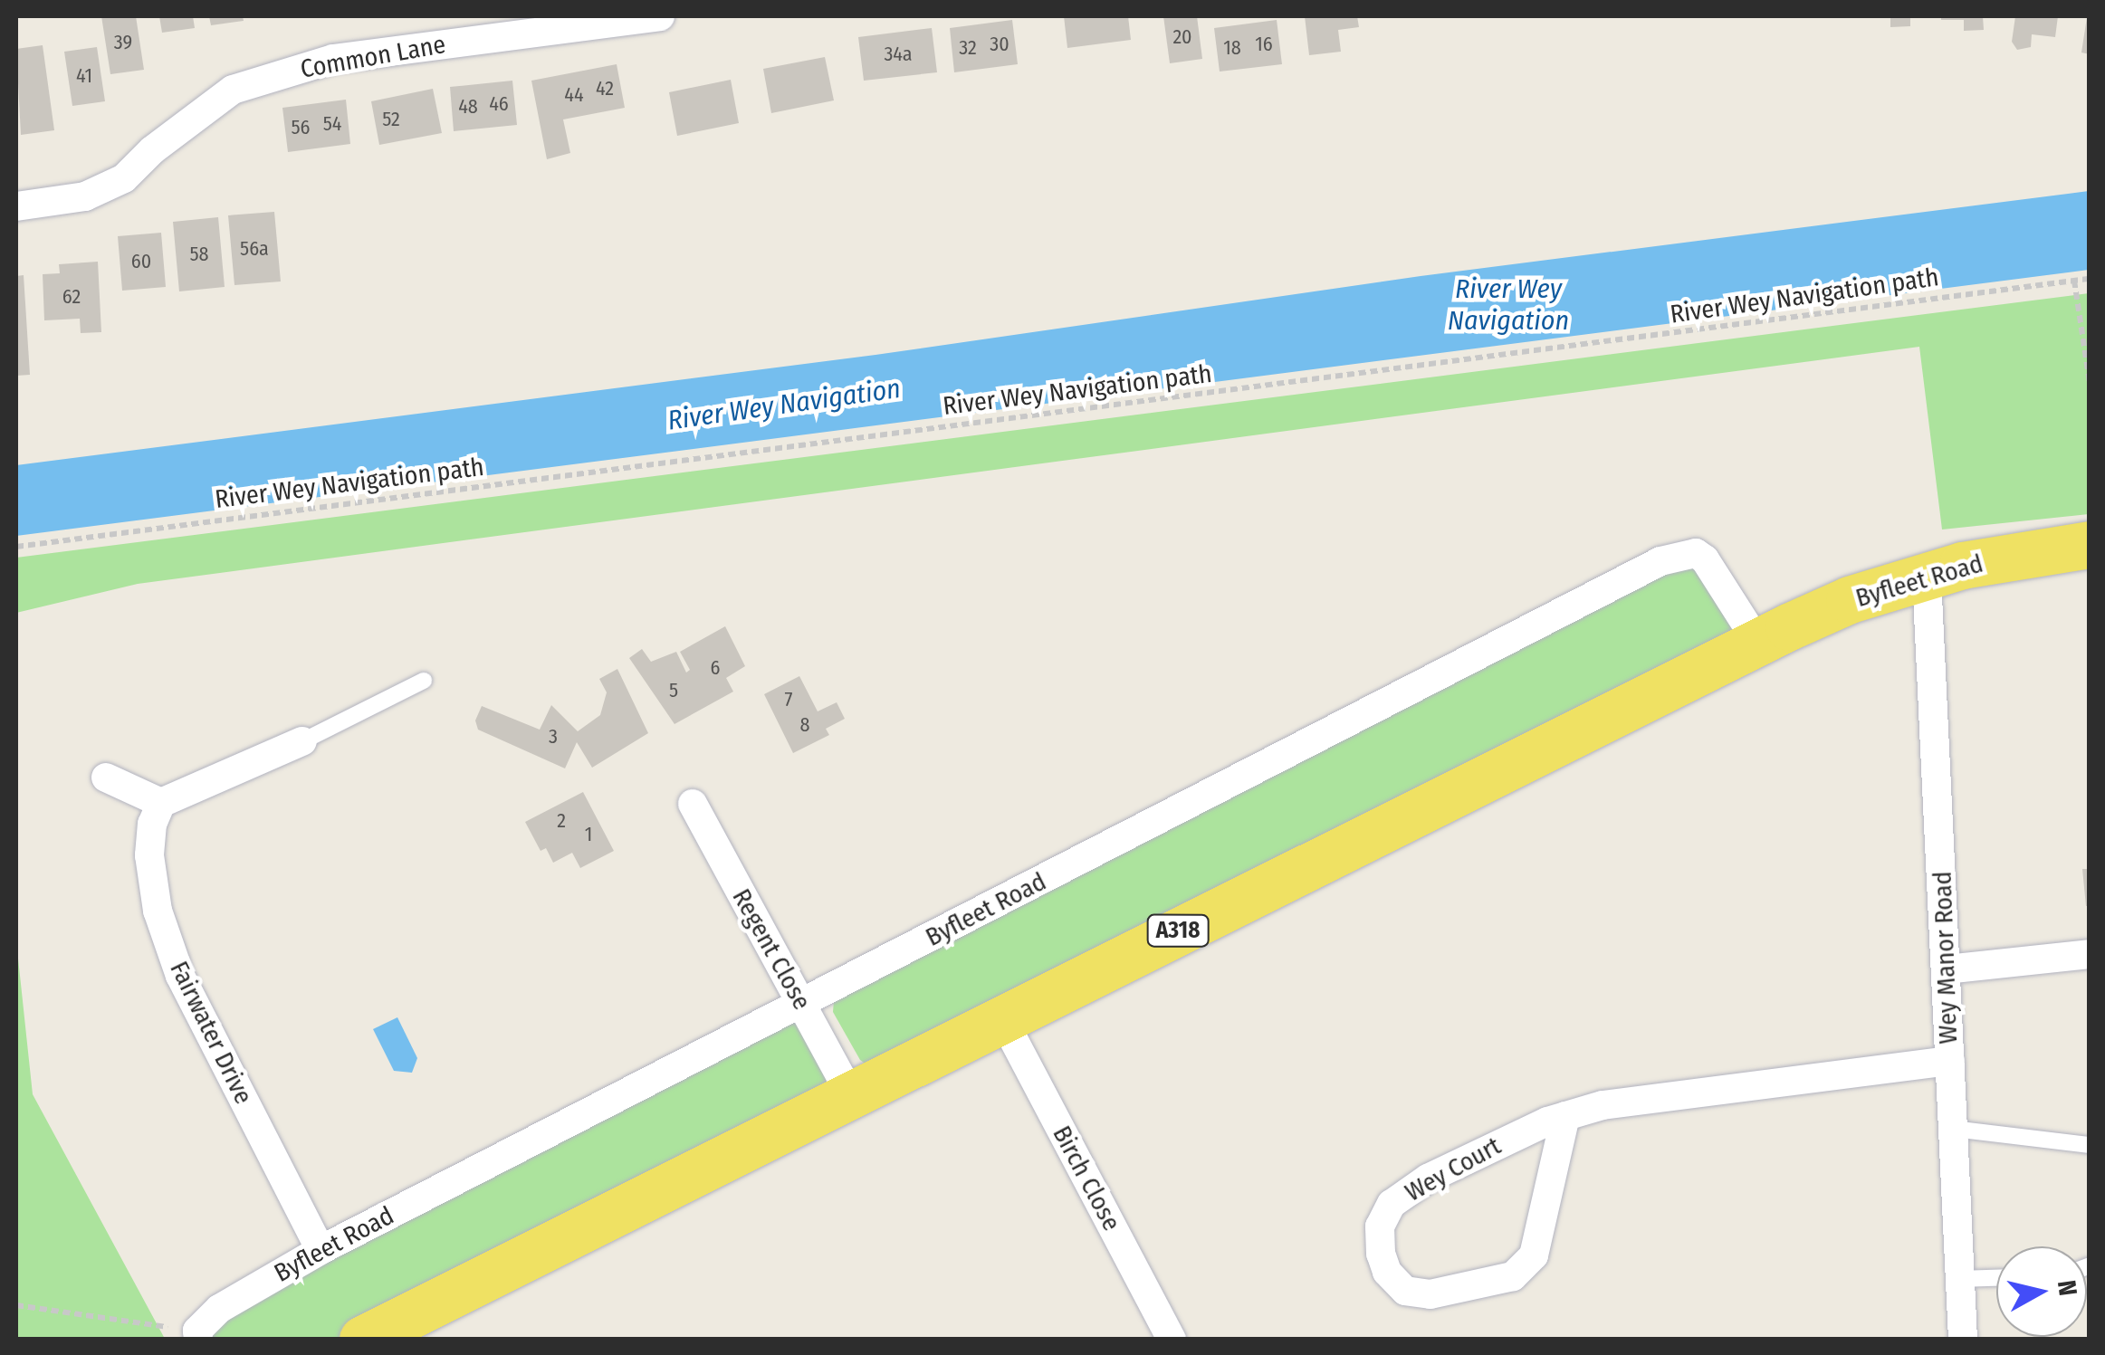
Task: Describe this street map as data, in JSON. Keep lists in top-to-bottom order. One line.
{"streets":{"main road":["Byfleet Road","A318"],"street":["Common Lane","Regent Close","Wey Manor Road","Fairwater Drive","Wey Court","Birch Close"],"path":["River Wey Navigation path"]},"crossings":[["Byfleet Road","Regent Close"],["Byfleet Road","Wey Manor Road"],["Byfleet Road","Fairwater Drive"],["Byfleet Road","Birch Close"],["Wey Manor Road","Wey Court"]],"water":["River Wey Navigation"],"house_numbers":["20","39","30","16","32","18","34a","41","42","44","46","48","52","54","56","56a","58","60","62","6","5","7","8","3","2","1"],"north":"right"}
